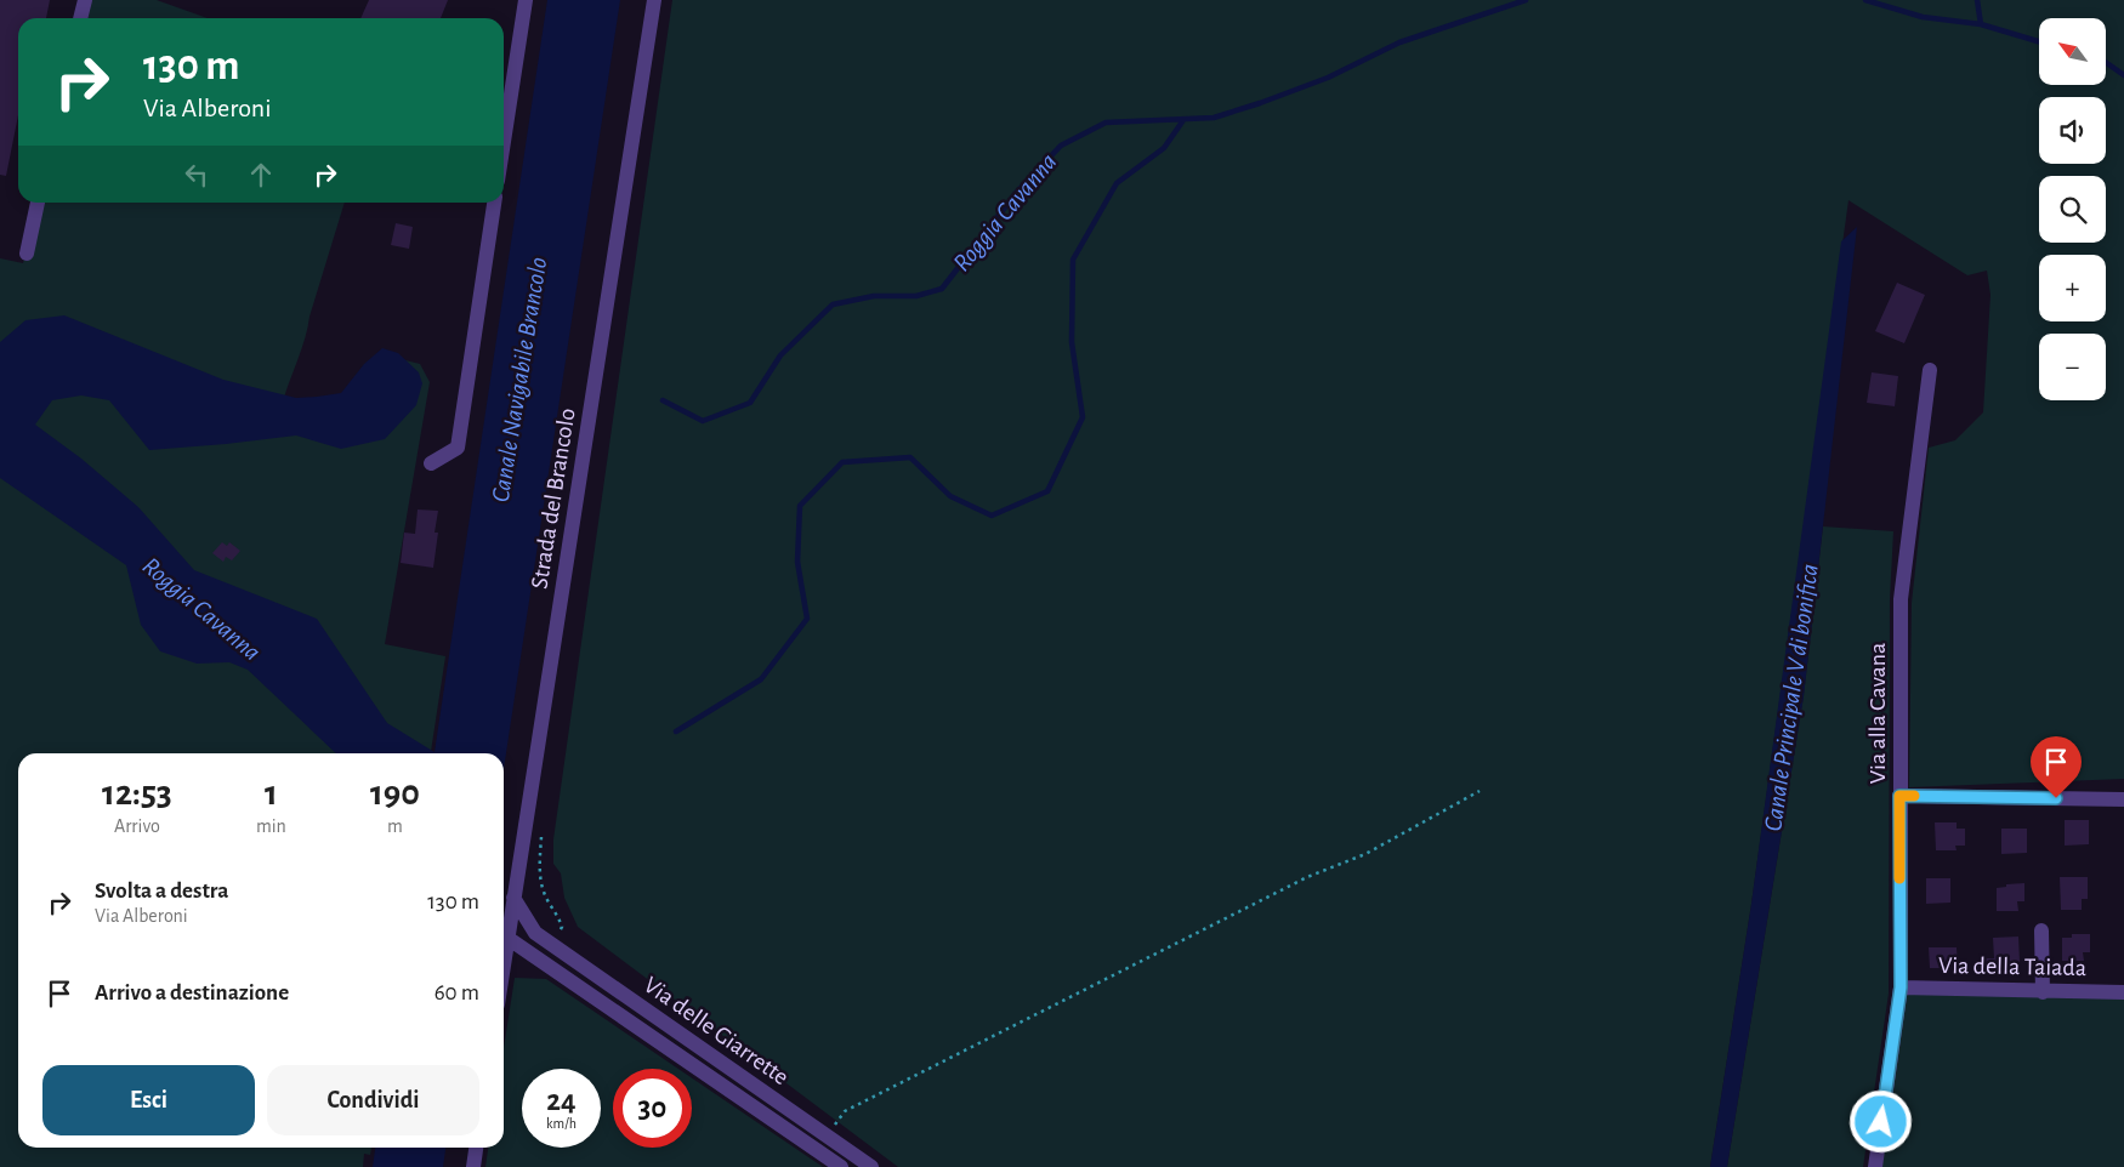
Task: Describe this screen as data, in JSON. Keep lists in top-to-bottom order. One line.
{"streets":{"street":["Strada del Brancolo","Via alla Cavana","Via della Taiada","Via delle Giarrette"]},"crossings":[["Strada del Brancolo","Via delle Giarrette"],["Via alla Cavana","Via della Taiada"]],"water":["Roggia Cavanna","Canale Navigabile Brancolo","Canale Principale V di bonifica"],"north":"top left","page":{"map_buttons":["+","−"],"turn":["130 m","Via Alberoni"],"eta":["12:53","Arrivo","1","min","190","m"],"list":[{"name":"Svolta a destra","note":"Via Alberoni","value":"130 m"},{"name":"Arrivo a destinazione","value":"60 m"}],"buttons":["Esci","Condividi"],"speed":"24 km/h","limit":"30"}}
